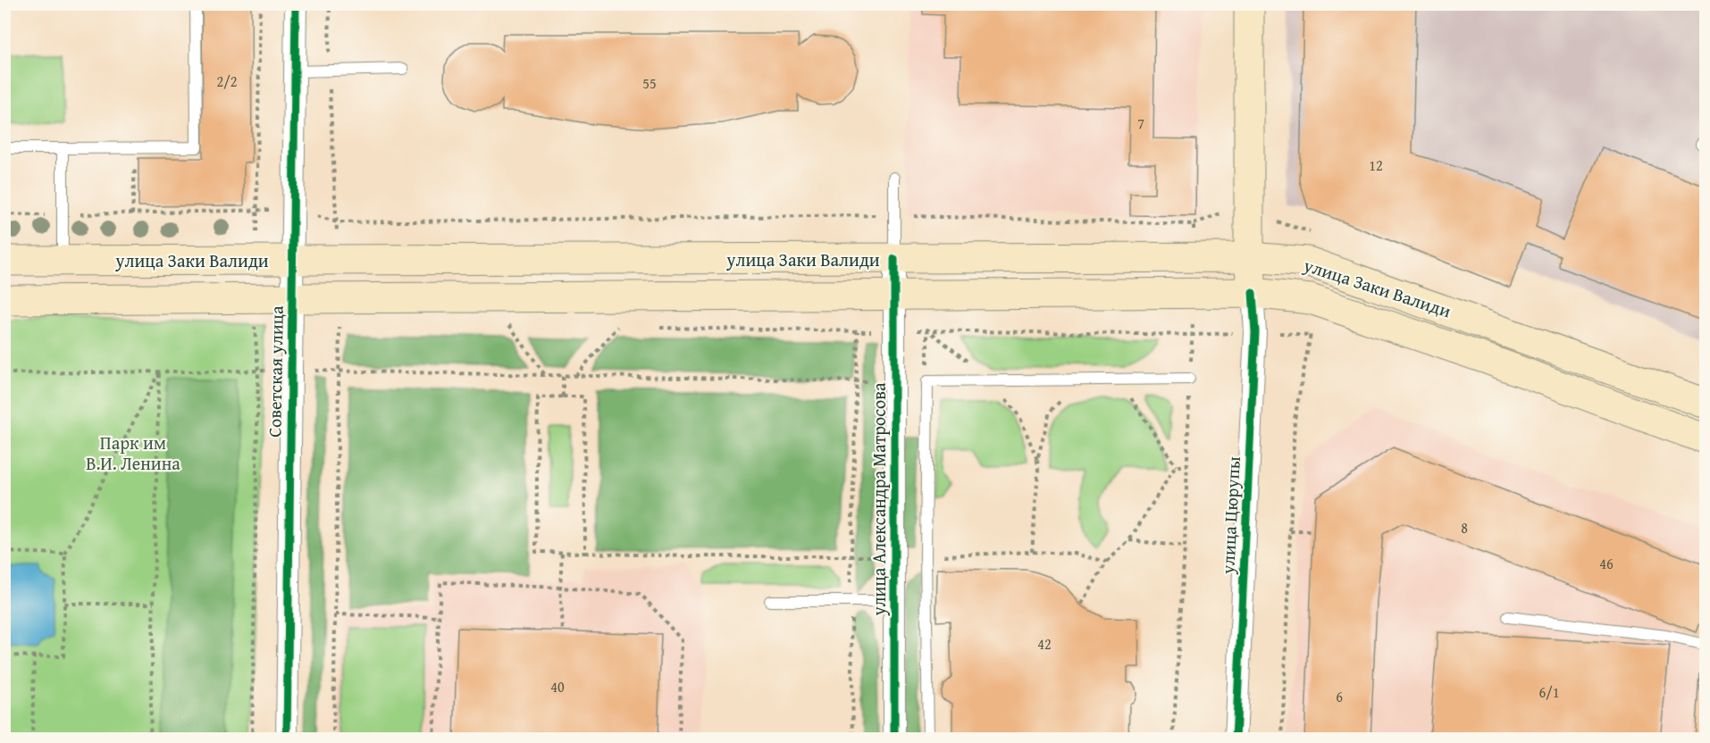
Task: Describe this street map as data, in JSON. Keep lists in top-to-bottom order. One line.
{"streets":{"main road":["улица Заки Валиди","улица Цюрупы"],"street":["Советская улица","улица Александра Матросова"]},"crossings":[["улица Заки Валиди","Советская улица"],["улица Заки Валиди","улица Александра Матросова"],["улица Заки Валиди","улица Цюрупы"]],"parks":["Парк им В.И. Ленина"],"house_numbers":["2/2","55","7","12","8","46","42","40","6/1","6"]}
